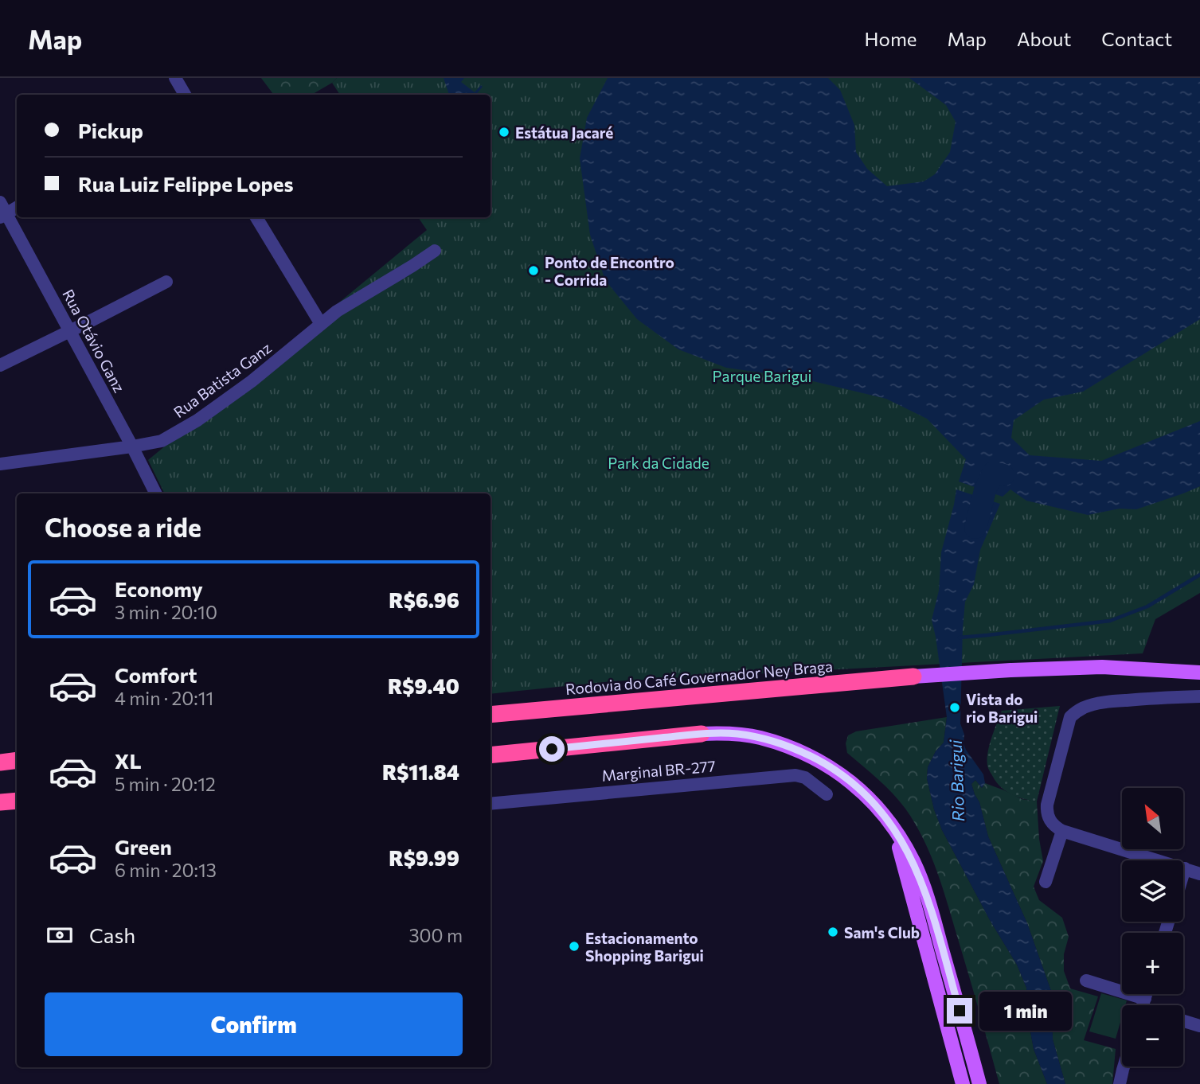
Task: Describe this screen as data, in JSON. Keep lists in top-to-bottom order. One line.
{"streets":{"highway":["Rodovia do Café Governador Ney Braga"],"street":["Rua Otávio Ganz","Rua Batista Ganz","Marginal BR-277"]},"crossings":[["Rua Otávio Ganz","Rua Batista Ganz"]],"water":["Rio Barigui"],"parks":["Parque Barigui","Park da Cidade"],"places":["Estátua Jacaré","Ponto de Encontro - Corrida","Vista do rio Barigui","Sam's Club","Estacionamento Shopping Barigui"],"north":"top left","page":{"header":"Map","nav":["Home","Map","About","Contact"],"banner":["Pickup","Rua Luiz Felippe Lopes"],"heading":"Choose a ride","list":[{"name":"Economy","note":"3 min · 20:10","value":"R$6.96"},{"name":"Comfort","note":"4 min · 20:11","value":"R$9.40"},{"name":"XL","note":"5 min · 20:12","value":"R$11.84"},{"name":"Green","note":"6 min · 20:13","value":"R$9.99"}],"map_buttons":["+","−"],"pay":["Cash","300 m"],"buttons":"Confirm","bubble":"1 min"}}
